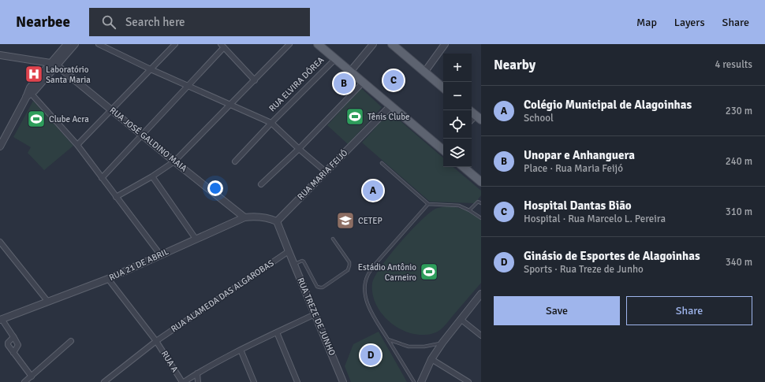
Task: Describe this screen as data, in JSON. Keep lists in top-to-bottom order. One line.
{"streets":{"main road":["RUA ELVIRA DÓREA"],"street":["RUA JOSÉ GALDINO MAIA","RUA MARIA FEIJÓ","RUA 21 DE ABRIL","RUA ALAMEDA DAS ALGAROBAS","RUA TREZE DE JUNHO","RUA A"]},"crossings":[["RUA ELVIRA DÓREA","RUA MARIA FEIJÓ"],["RUA JOSÉ GALDINO MAIA","RUA 21 DE ABRIL"],["RUA MARIA FEIJÓ","RUA 21 DE ABRIL"],["RUA 21 DE ABRIL","RUA A"],["RUA ALAMEDA DAS ALGAROBAS","RUA TREZE DE JUNHO"],["RUA ALAMEDA DAS ALGAROBAS","RUA A"]],"places":{"hospital":["Laboratório Santa Maria"],"sports":["Tênis Clube","Clube Acra","Estádio Antônio Carneiro"],"school or university":["CETEP"]},"page":{"header":"Nearbee","search":"Search here","nav":["Map","Layers","Share"],"heading":["Nearby","4 results"],"map_buttons":["+","−"],"pins":["C","B","A","D"],"list":[{"mark":"A","name":"Colégio Municipal de Alagoinhas","note":"School","value":"230 m"},{"mark":"B","name":"Unopar e Anhanguera","note":"Place · Rua Maria Feijó","value":"240 m"},{"mark":"C","name":"Hospital Dantas Bião","note":"Hospital · Rua Marcelo L. Pereira","value":"310 m"},{"mark":"D","name":"Ginásio de Esportes de Alagoinhas","note":"Sports · Rua Treze de Junho","value":"340 m"}],"buttons":["Save","Share"]}}
